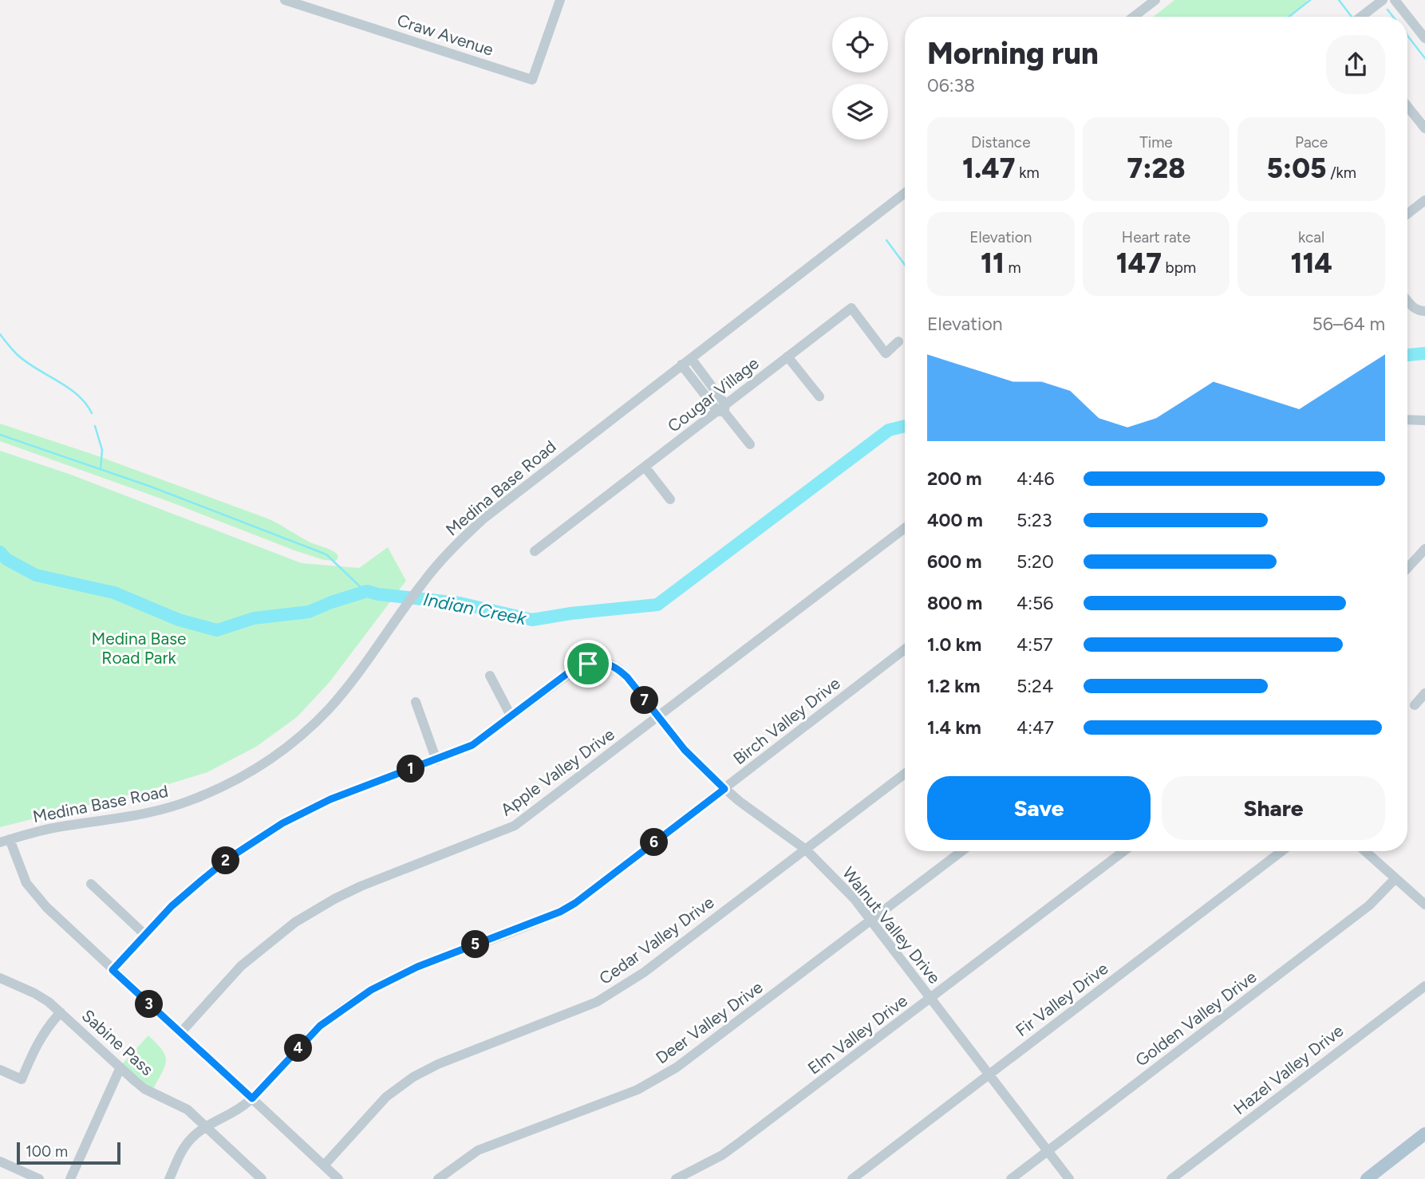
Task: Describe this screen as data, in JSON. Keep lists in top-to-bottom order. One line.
{"streets":{"street":["Craw Avenue","Cougar Village","Medina Base Road","Birch Valley Drive","Apple Valley Drive","Walnut Valley Drive","Cedar Valley Drive","Fir Valley Drive","Golden Valley Drive","Deer Valley Drive","Elm Valley Drive","Sabine Pass","Hazel Valley Drive"]},"crossings":[["Birch Valley Drive","Walnut Valley Drive"],["Birch Valley Drive","Sabine Pass"],["Apple Valley Drive","Walnut Valley Drive"],["Walnut Valley Drive","Cedar Valley Drive"],["Walnut Valley Drive","Fir Valley Drive"],["Walnut Valley Drive","Golden Valley Drive"],["Walnut Valley Drive","Deer Valley Drive"],["Walnut Valley Drive","Elm Valley Drive"]],"water":["Indian Creek"],"parks":["Medina Base Road Park"],"scale_bar":"100 m","page":{"heading":["Morning run","06:38"],"stats":[["Distance","1.47 km"],["Time","7:28"],["Pace","5:05 /km"],["Elevation","11 m"],["Heart rate","147 bpm"],["kcal","114"]],"chart":["Elevation","56–64 m"],"list":[{"name":"200 m","note":"4:46"},{"name":"400 m","note":"5:23"},{"name":"600 m","note":"5:20"},{"name":"800 m","note":"4:56"},{"name":"1.0 km","note":"4:57"},{"name":"1.2 km","note":"5:24"},{"name":"1.4 km","note":"4:47"}],"pins":["7","1","6","2","5","3","4"],"buttons":["Save","Share"],"scale":"100 m"}}
